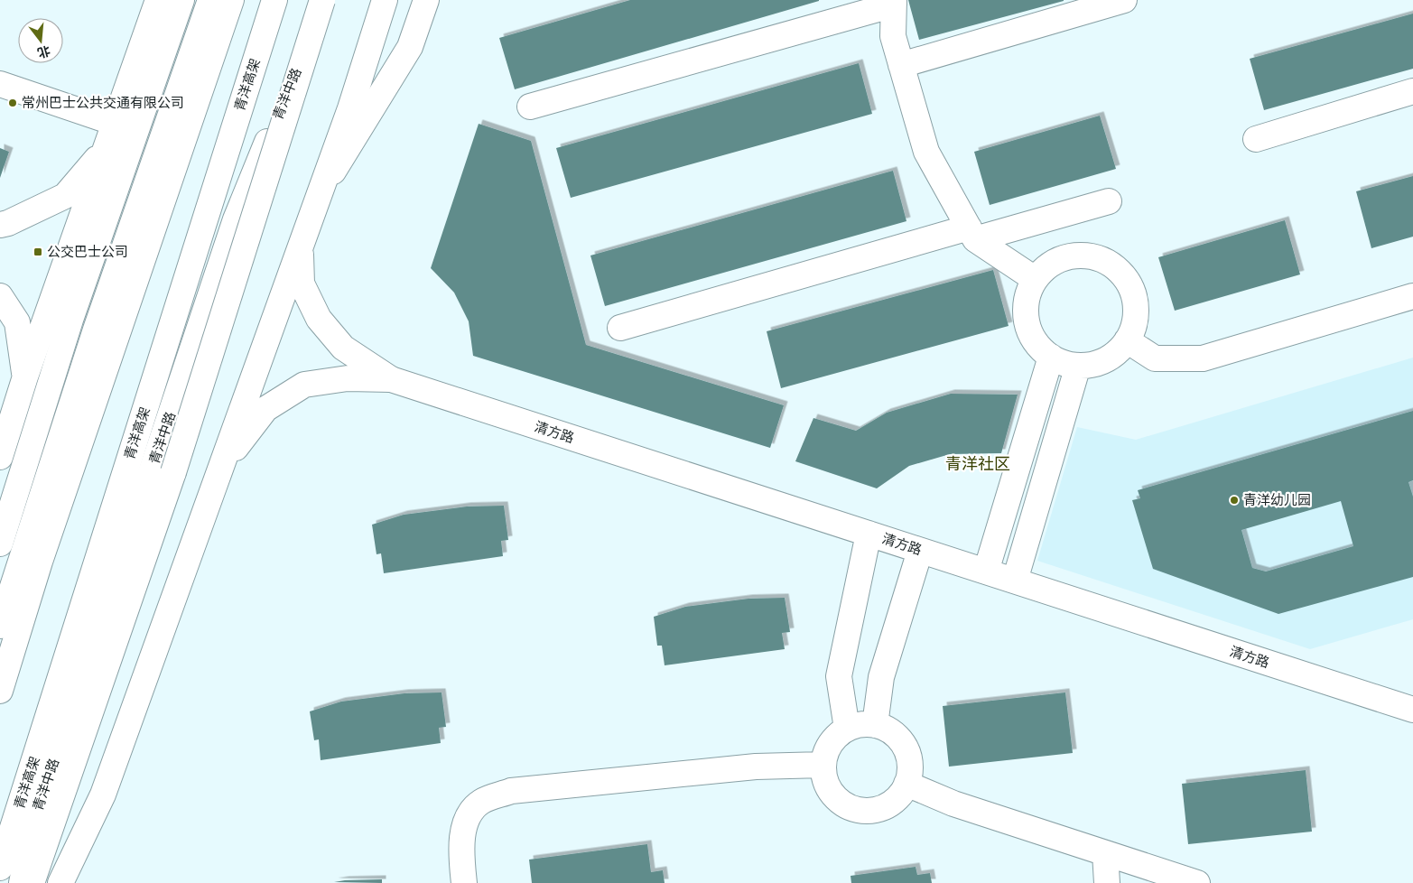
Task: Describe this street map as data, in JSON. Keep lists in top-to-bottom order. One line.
{"streets":{"main road":["青洋高架","青洋中路","清方路"]},"districts":["青洋社区"],"places":{"other":["常州巴士公共交通有限公司","青洋幼儿园"],"transit":["公交巴士公司"]},"north":"bottom"}
